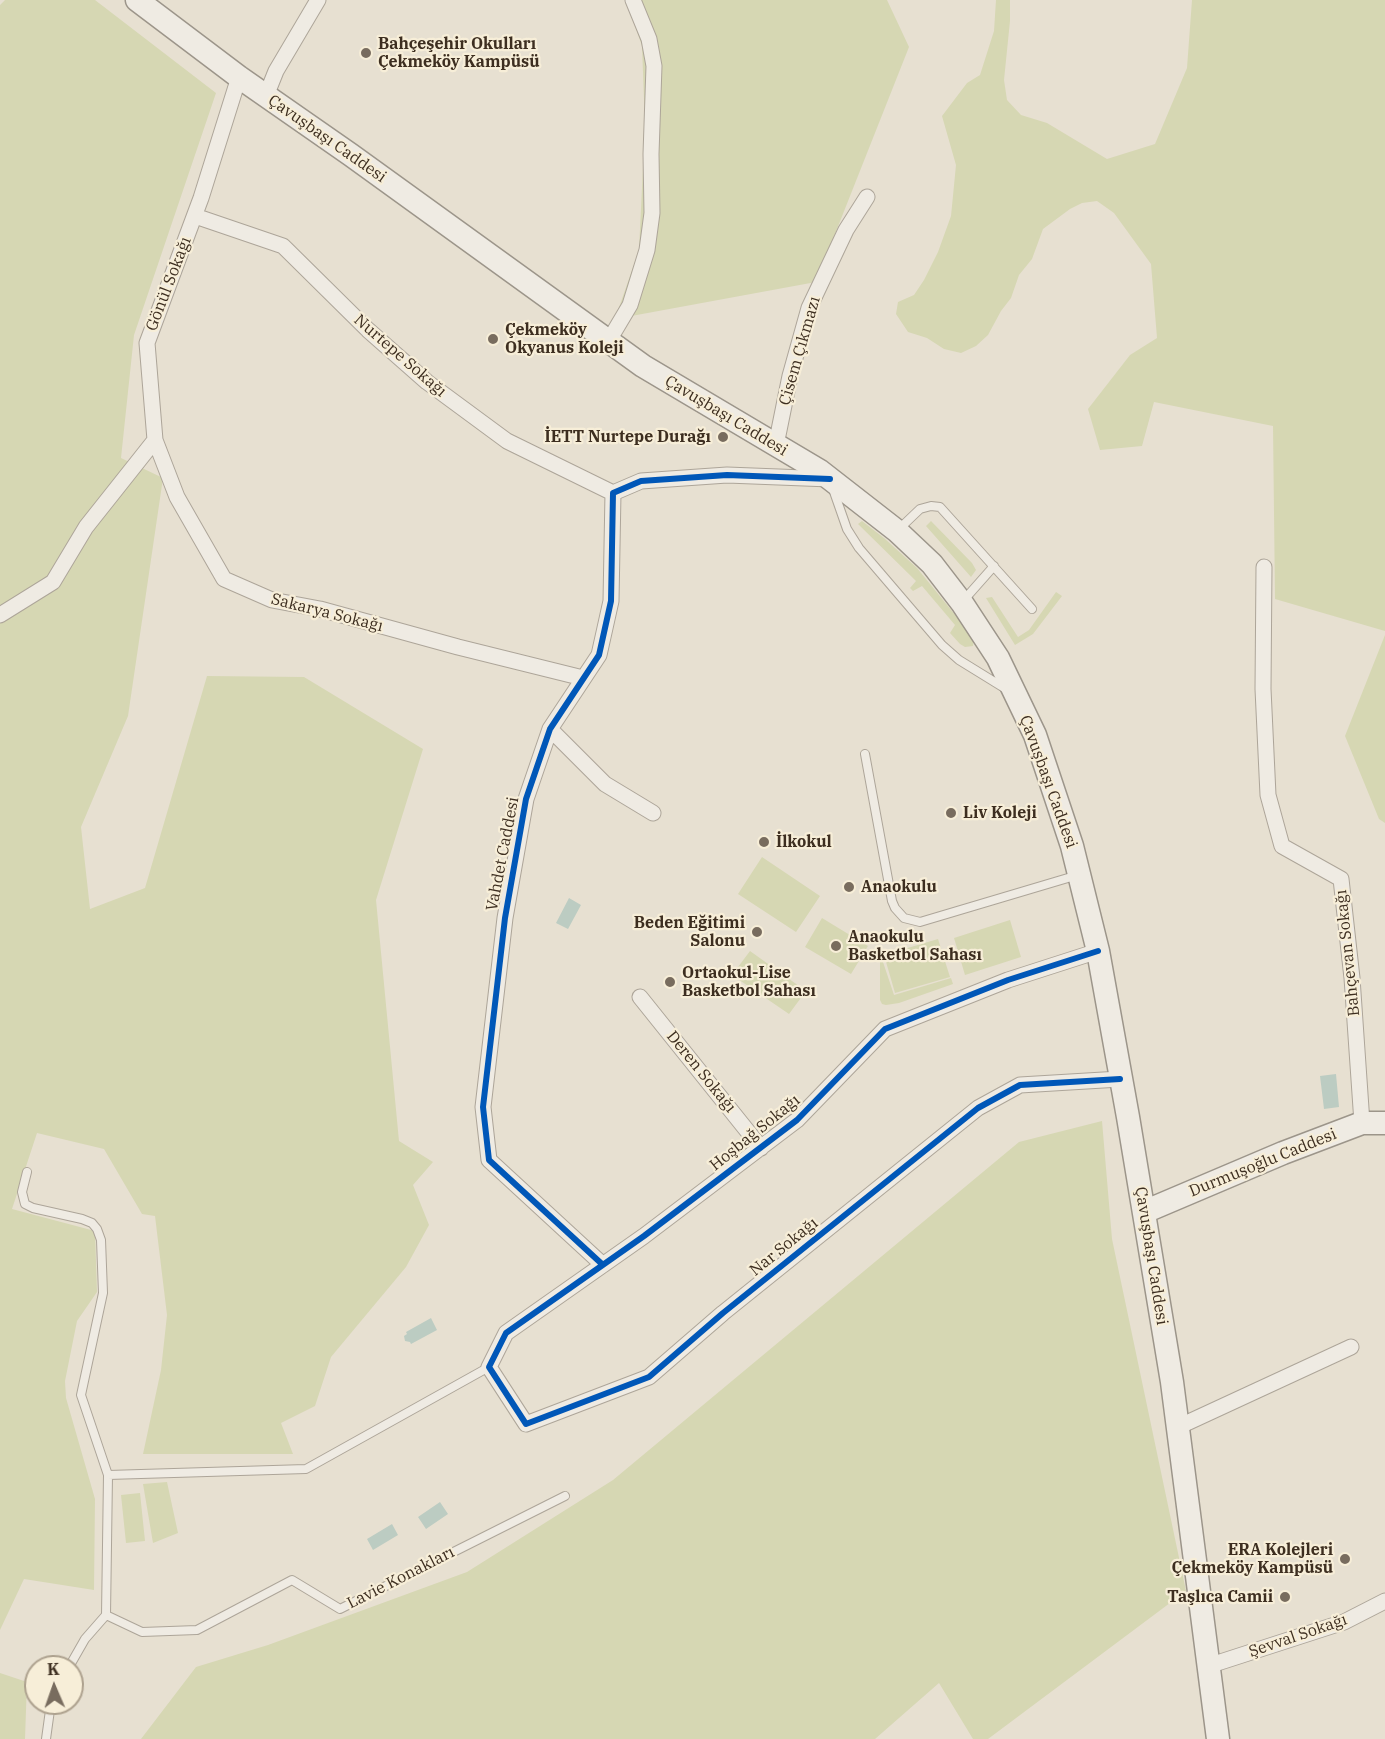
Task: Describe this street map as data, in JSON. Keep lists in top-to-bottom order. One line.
{"streets":{"main road":["Çavuşbaşı Caddesi","Durmuşoğlu Caddesi"],"street":["Gönül Sokağı","Çisem Çıkmazı","Nurtepe Sokağı","Sakarya Sokağı","Vahdet Caddesi","Bahçevan Sokağı","Deren Sokağı","Hoşbağ Sokağı","Nar Sokağı","Şevval Sokağı"],"lane":["Lavie Konakları"]},"crossings":[["Çavuşbaşı Caddesi","Gönül Sokağı"],["Çavuşbaşı Caddesi","Çisem Çıkmazı"],["Çavuşbaşı Caddesi","Hoşbağ Sokağı"],["Çavuşbaşı Caddesi","Durmuşoğlu Caddesi"],["Çavuşbaşı Caddesi","Nar Sokağı"],["Çavuşbaşı Caddesi","Şevval Sokağı"],["Gönül Sokağı","Nurtepe Sokağı"],["Gönül Sokağı","Sakarya Sokağı"],["Nurtepe Sokağı","Vahdet Caddesi"],["Sakarya Sokağı","Vahdet Caddesi"],["Vahdet Caddesi","Hoşbağ Sokağı"],["Bahçevan Sokağı","Durmuşoğlu Caddesi"],["Deren Sokağı","Hoşbağ Sokağı"],["Hoşbağ Sokağı","Nar Sokağı"]],"places":["Bahçeşehir Okulları Çekmeköy Kampüsü","Çekmeköy Okyanus Koleji","İETT Nurtepe Durağı","Liv Koleji","İlkokul","Anaokulu","Beden Eğitimi Salonu","Anaokulu Basketbol Sahası","Ortaokul-Lise Basketbol Sahası","ERA Kolejleri Çekmeköy Kampüsü","Taşlıca Camii"],"north":"top"}
